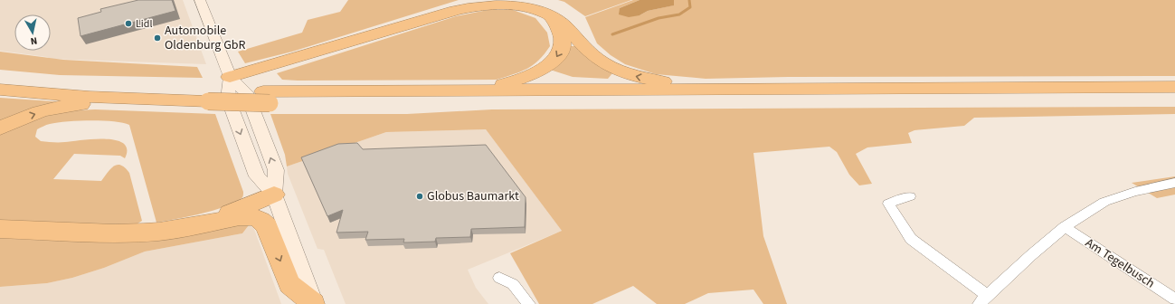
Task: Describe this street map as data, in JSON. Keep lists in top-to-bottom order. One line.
{"streets":{"street":["Am Tegelbusch"]},"places":["Lidl","Automobile Oldenburg GbR","Globus Baumarkt"],"north":"bottom"}
